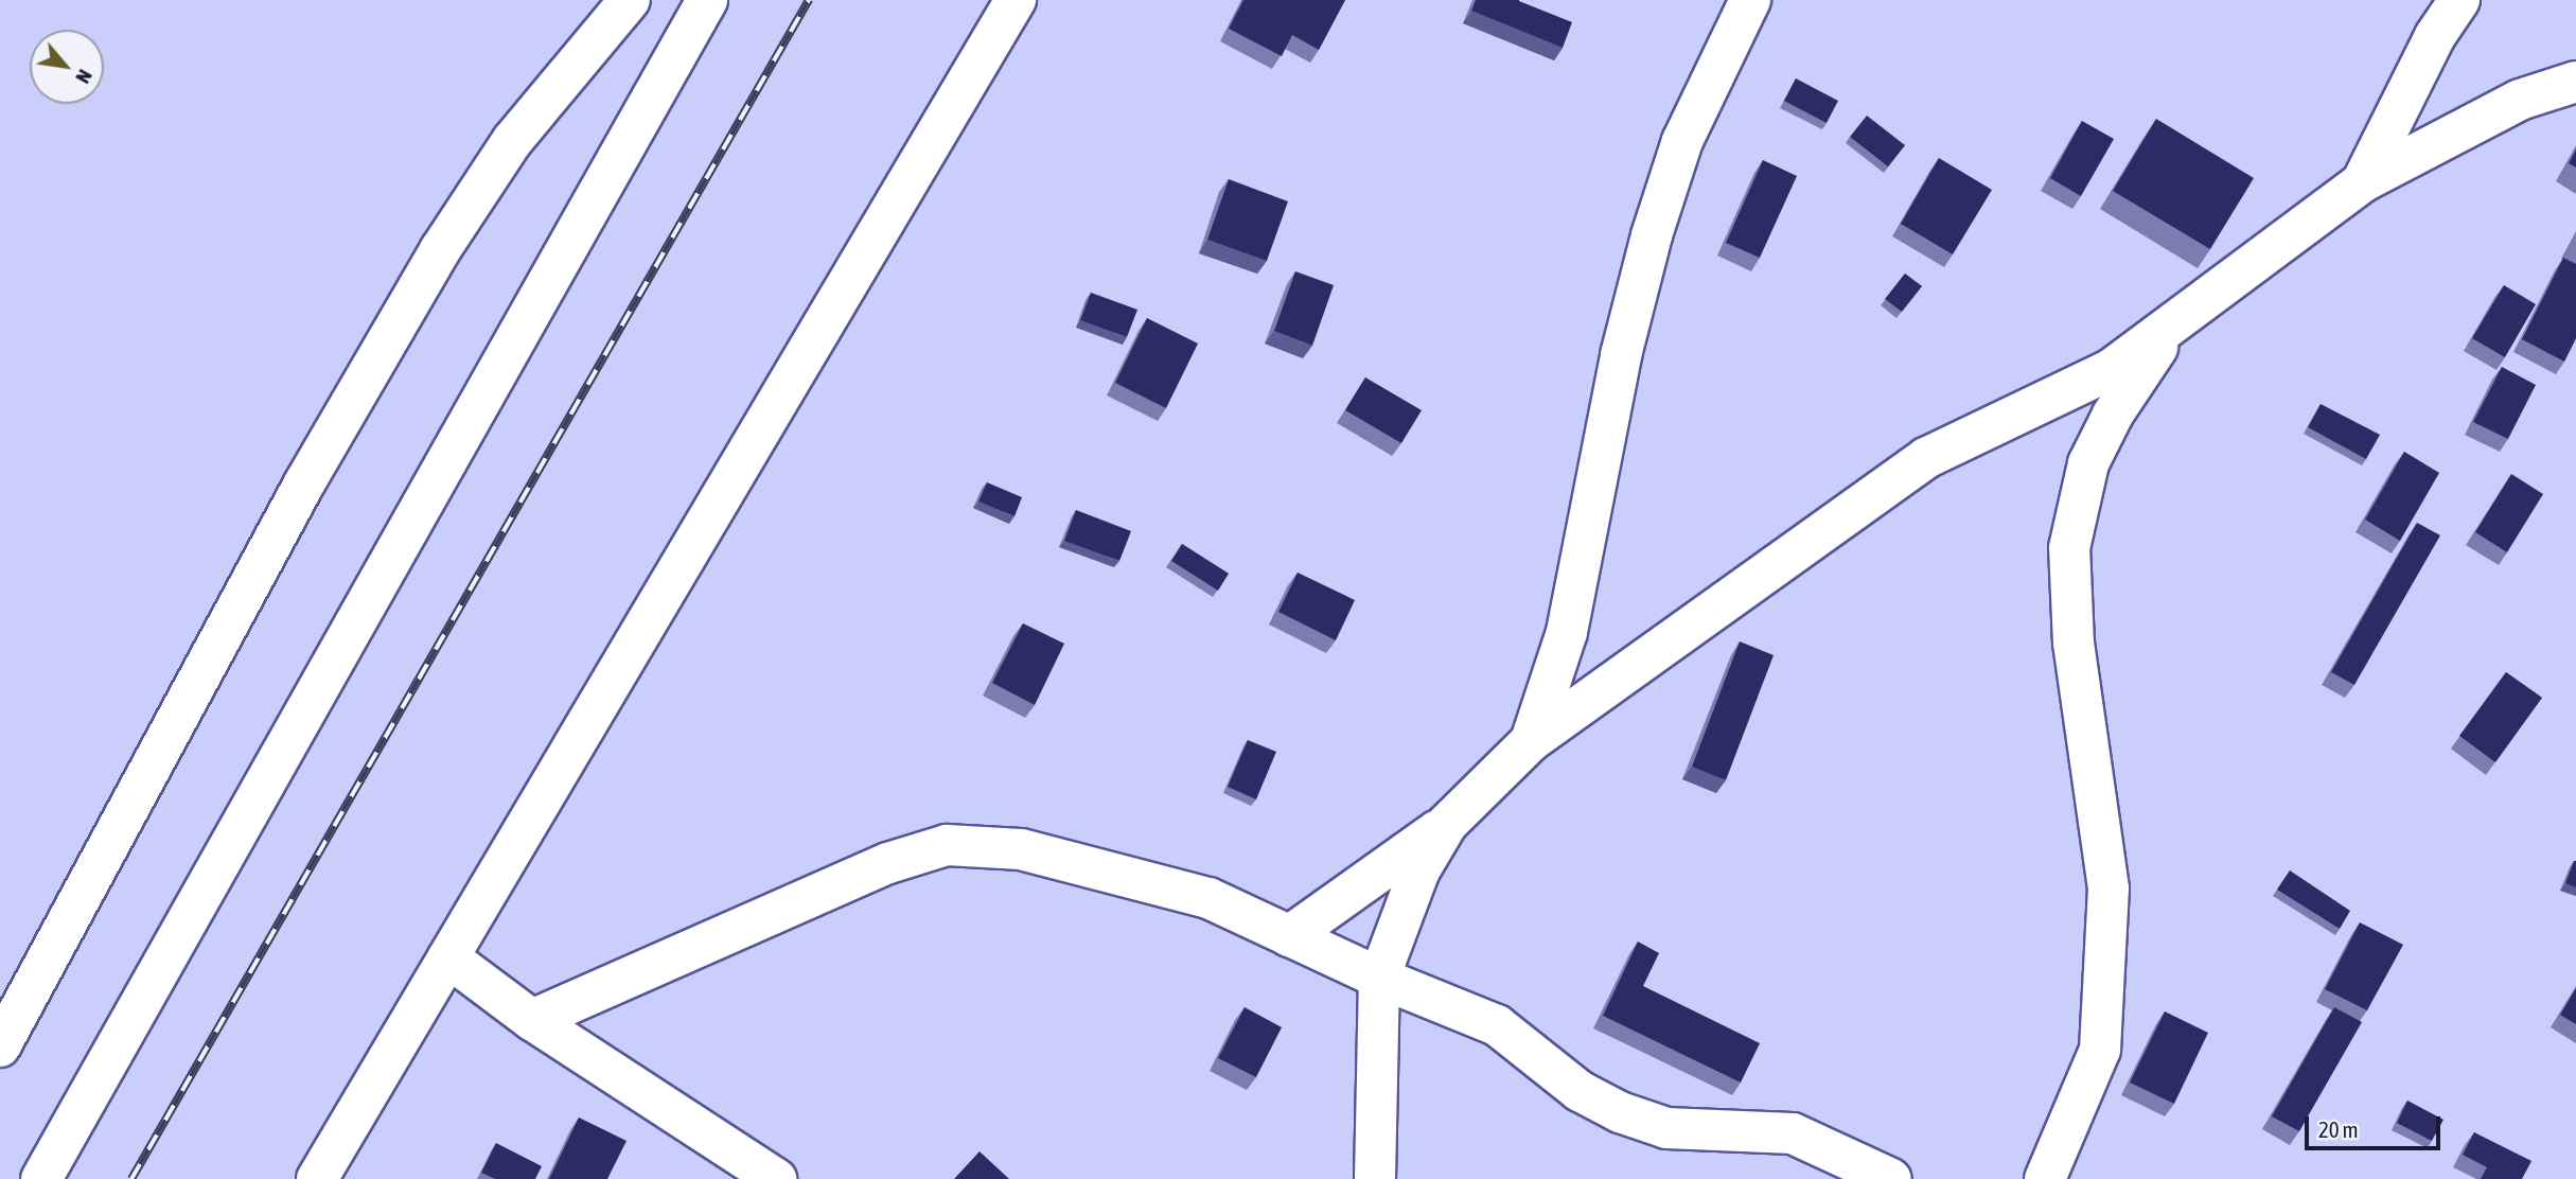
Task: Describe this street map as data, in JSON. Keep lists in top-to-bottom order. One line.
{"scale_bar":"20 m","north":"bottom right"}
